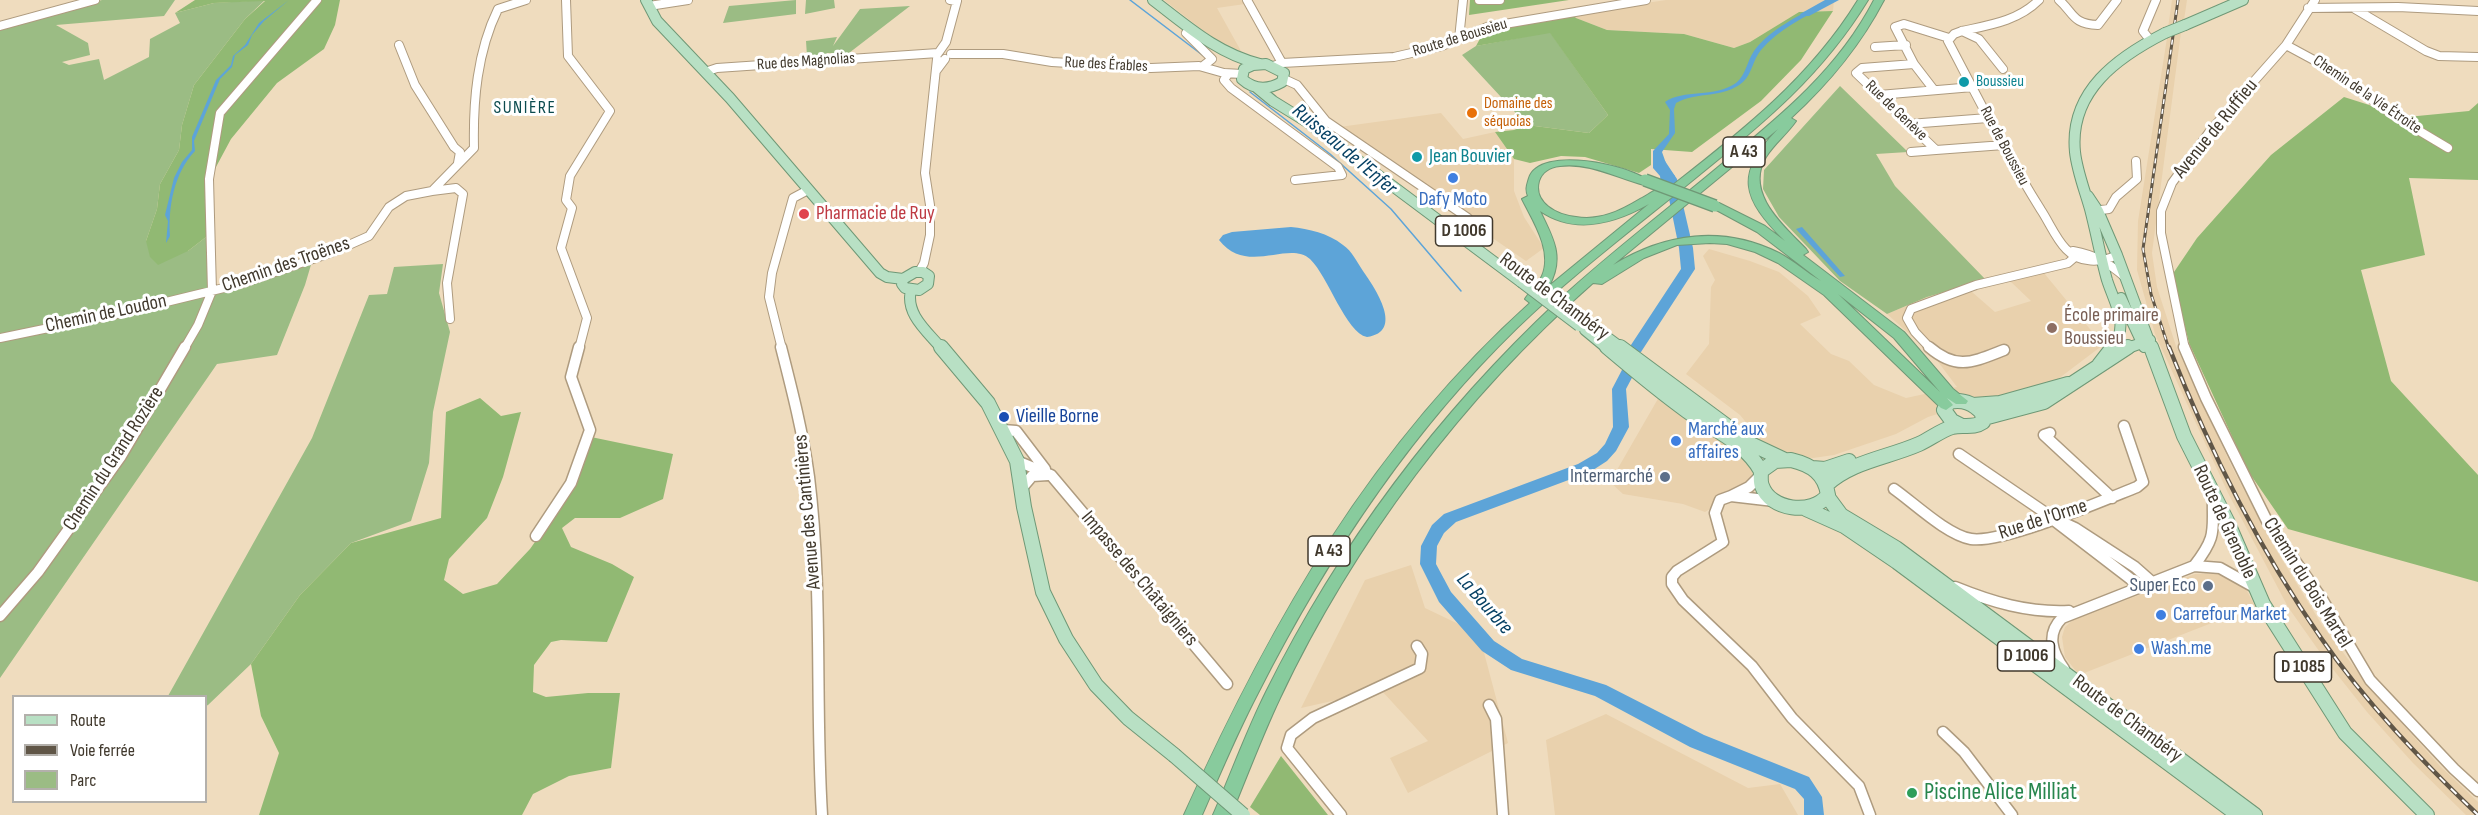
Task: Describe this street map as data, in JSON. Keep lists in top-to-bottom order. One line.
{"streets":{"highway":["A 43"],"main road":["D 1006","Route de Chambéry","Route de Grenoble","D 1085"],"street":["Route de Boussieu","Rue des Magnolias","Rue des Érables","Chemin de la Vie Étroite","Rue de Genève","Avenue de Ruffieu","Rue de Boussieu","Chemin des Troënes","Chemin de Loudon","Chemin du Grand Rozière","Avenue des Cantinières","Rue de l'Orme","Impasse des Châtaigniers","Chemin du Bois Martel"]},"crossings":[["Route de Boussieu","Route de Chambéry"],["Rue des Magnolias","Rue des Érables"],["Rue des Érables","Route de Chambéry"],["Chemin de la Vie Étroite","Avenue de Ruffieu"],["Rue de Genève","Rue de Boussieu"],["Avenue de Ruffieu","Chemin du Bois Martel"],["Rue de Boussieu","Route de Grenoble"],["Rue de Boussieu","D 1085"],["Chemin des Troënes","Chemin de Loudon"],["Chemin des Troënes","Chemin du Grand Rozière"],["Chemin de Loudon","Chemin du Grand Rozière"],["Route de Grenoble","D 1085"]],"districts":["SUNIÈRE"],"water":["Ruisseau de l'Enfer","La Bourbre"],"places":["Boussieu","Domaine des séquoias","Jean Bouvier","Dafy Moto","Pharmacie de Ruy","École primaire Boussieu","Vieille Borne","Marché aux affaires","Intermarché","Super Eco","Carrefour Market","Wash.me","Piscine Alice Milliat"],"legend":["Route","Voie ferrée","Parc"]}
